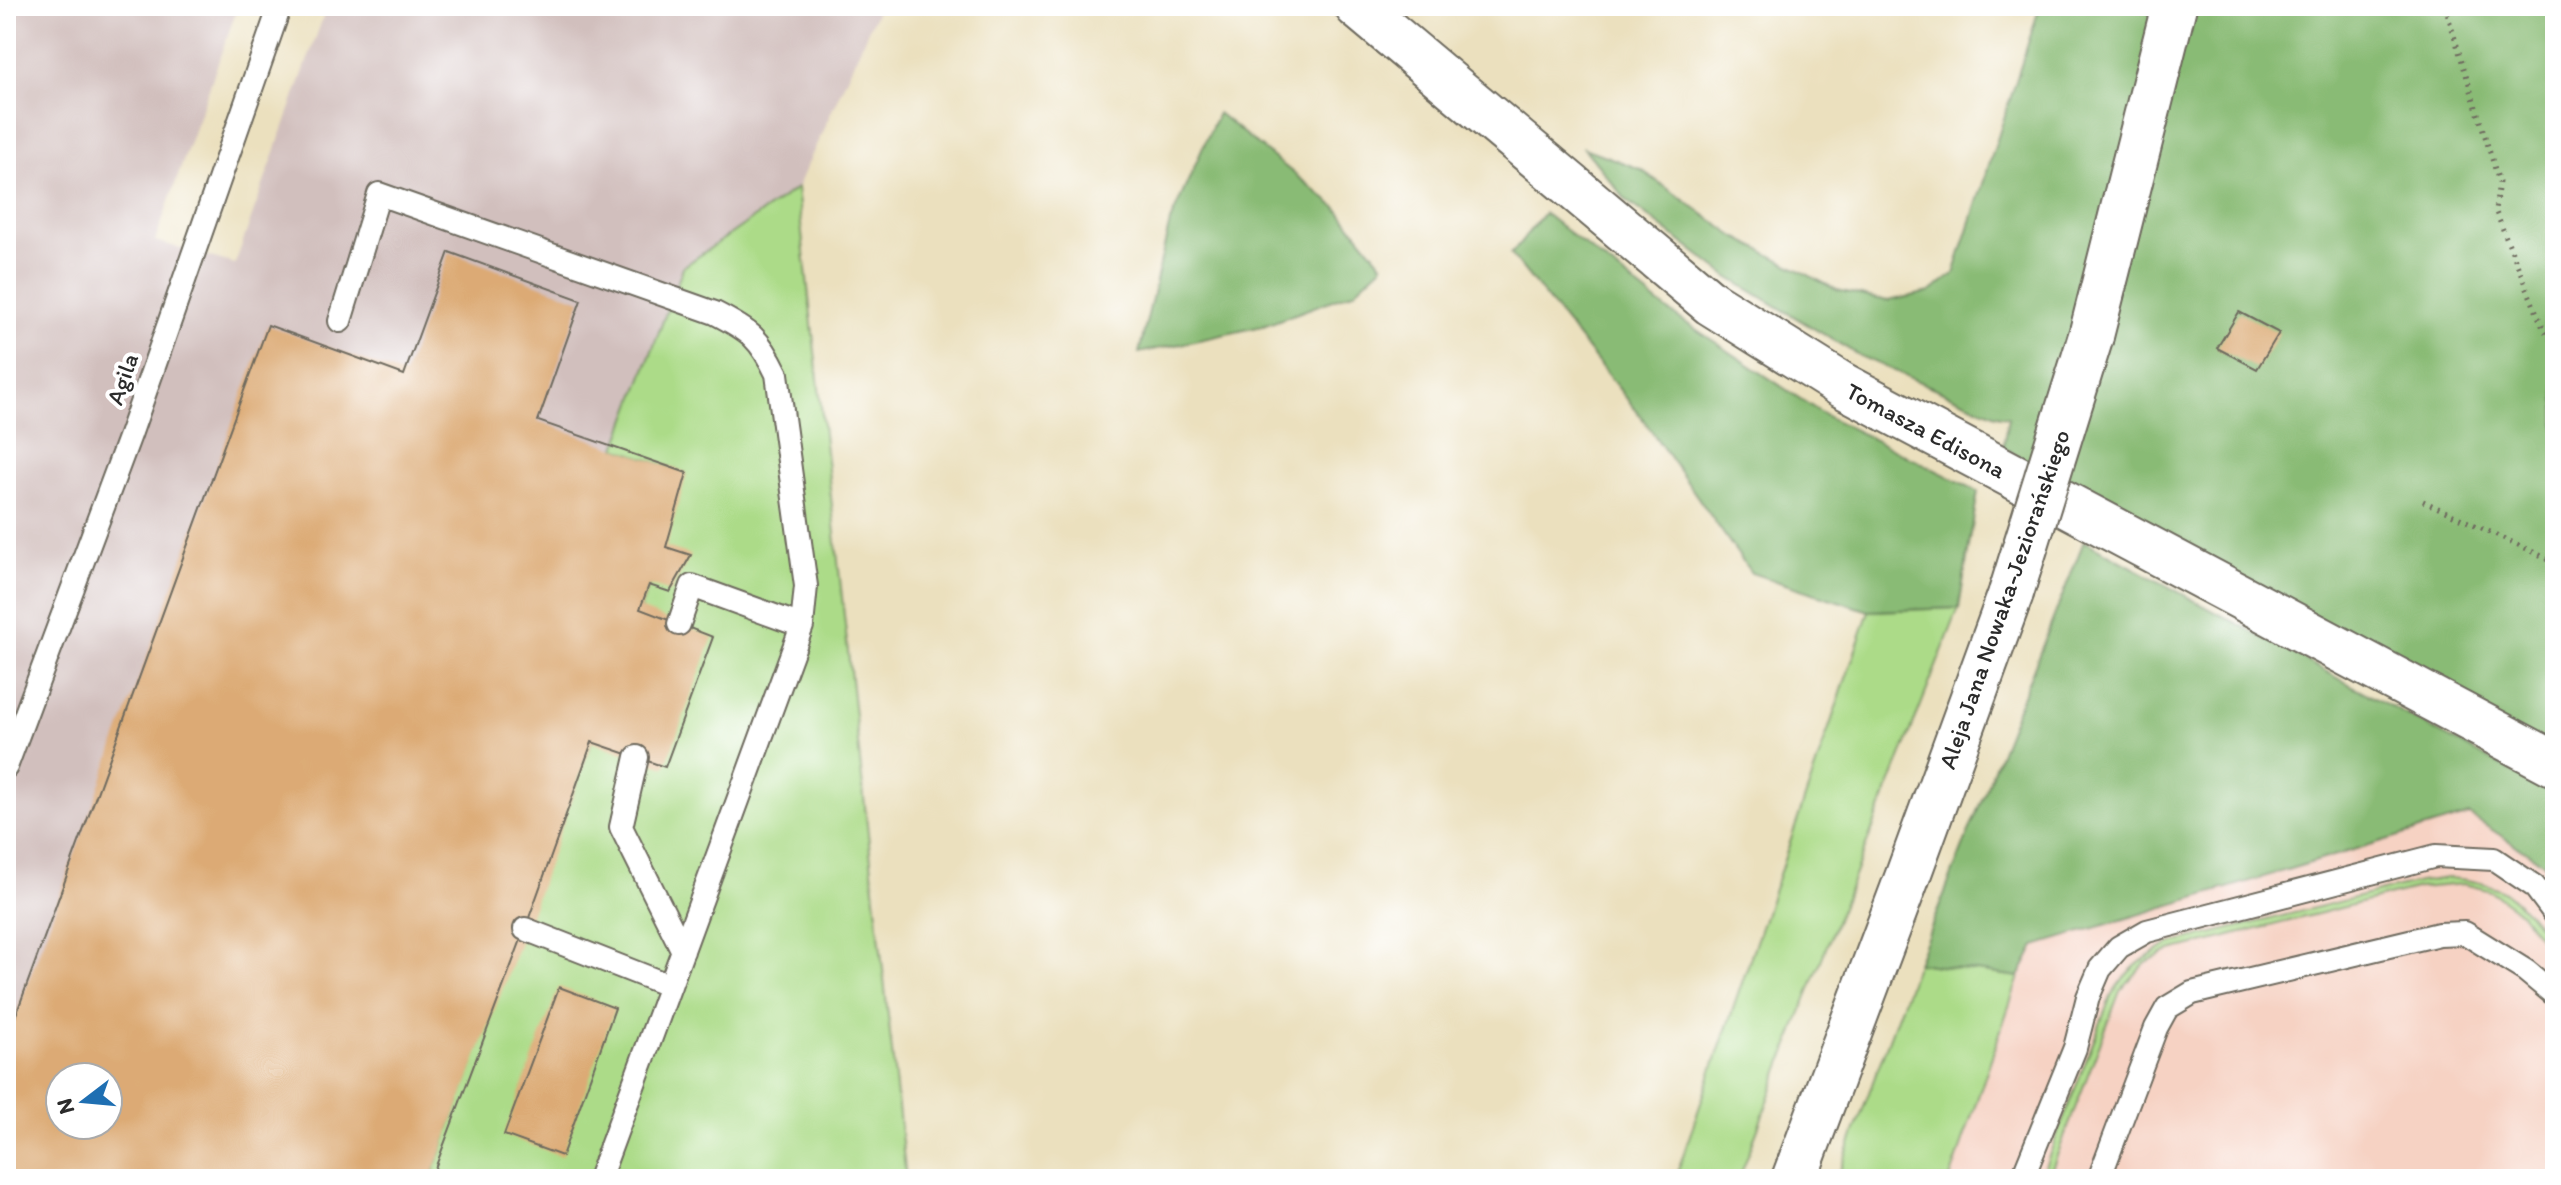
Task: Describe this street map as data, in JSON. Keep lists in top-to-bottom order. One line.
{"streets":{"street":["Tomasza Edisona","Aleja Jana Nowaka-Jeziorańskiego"],"lane":["Agila"]},"north":"left"}
